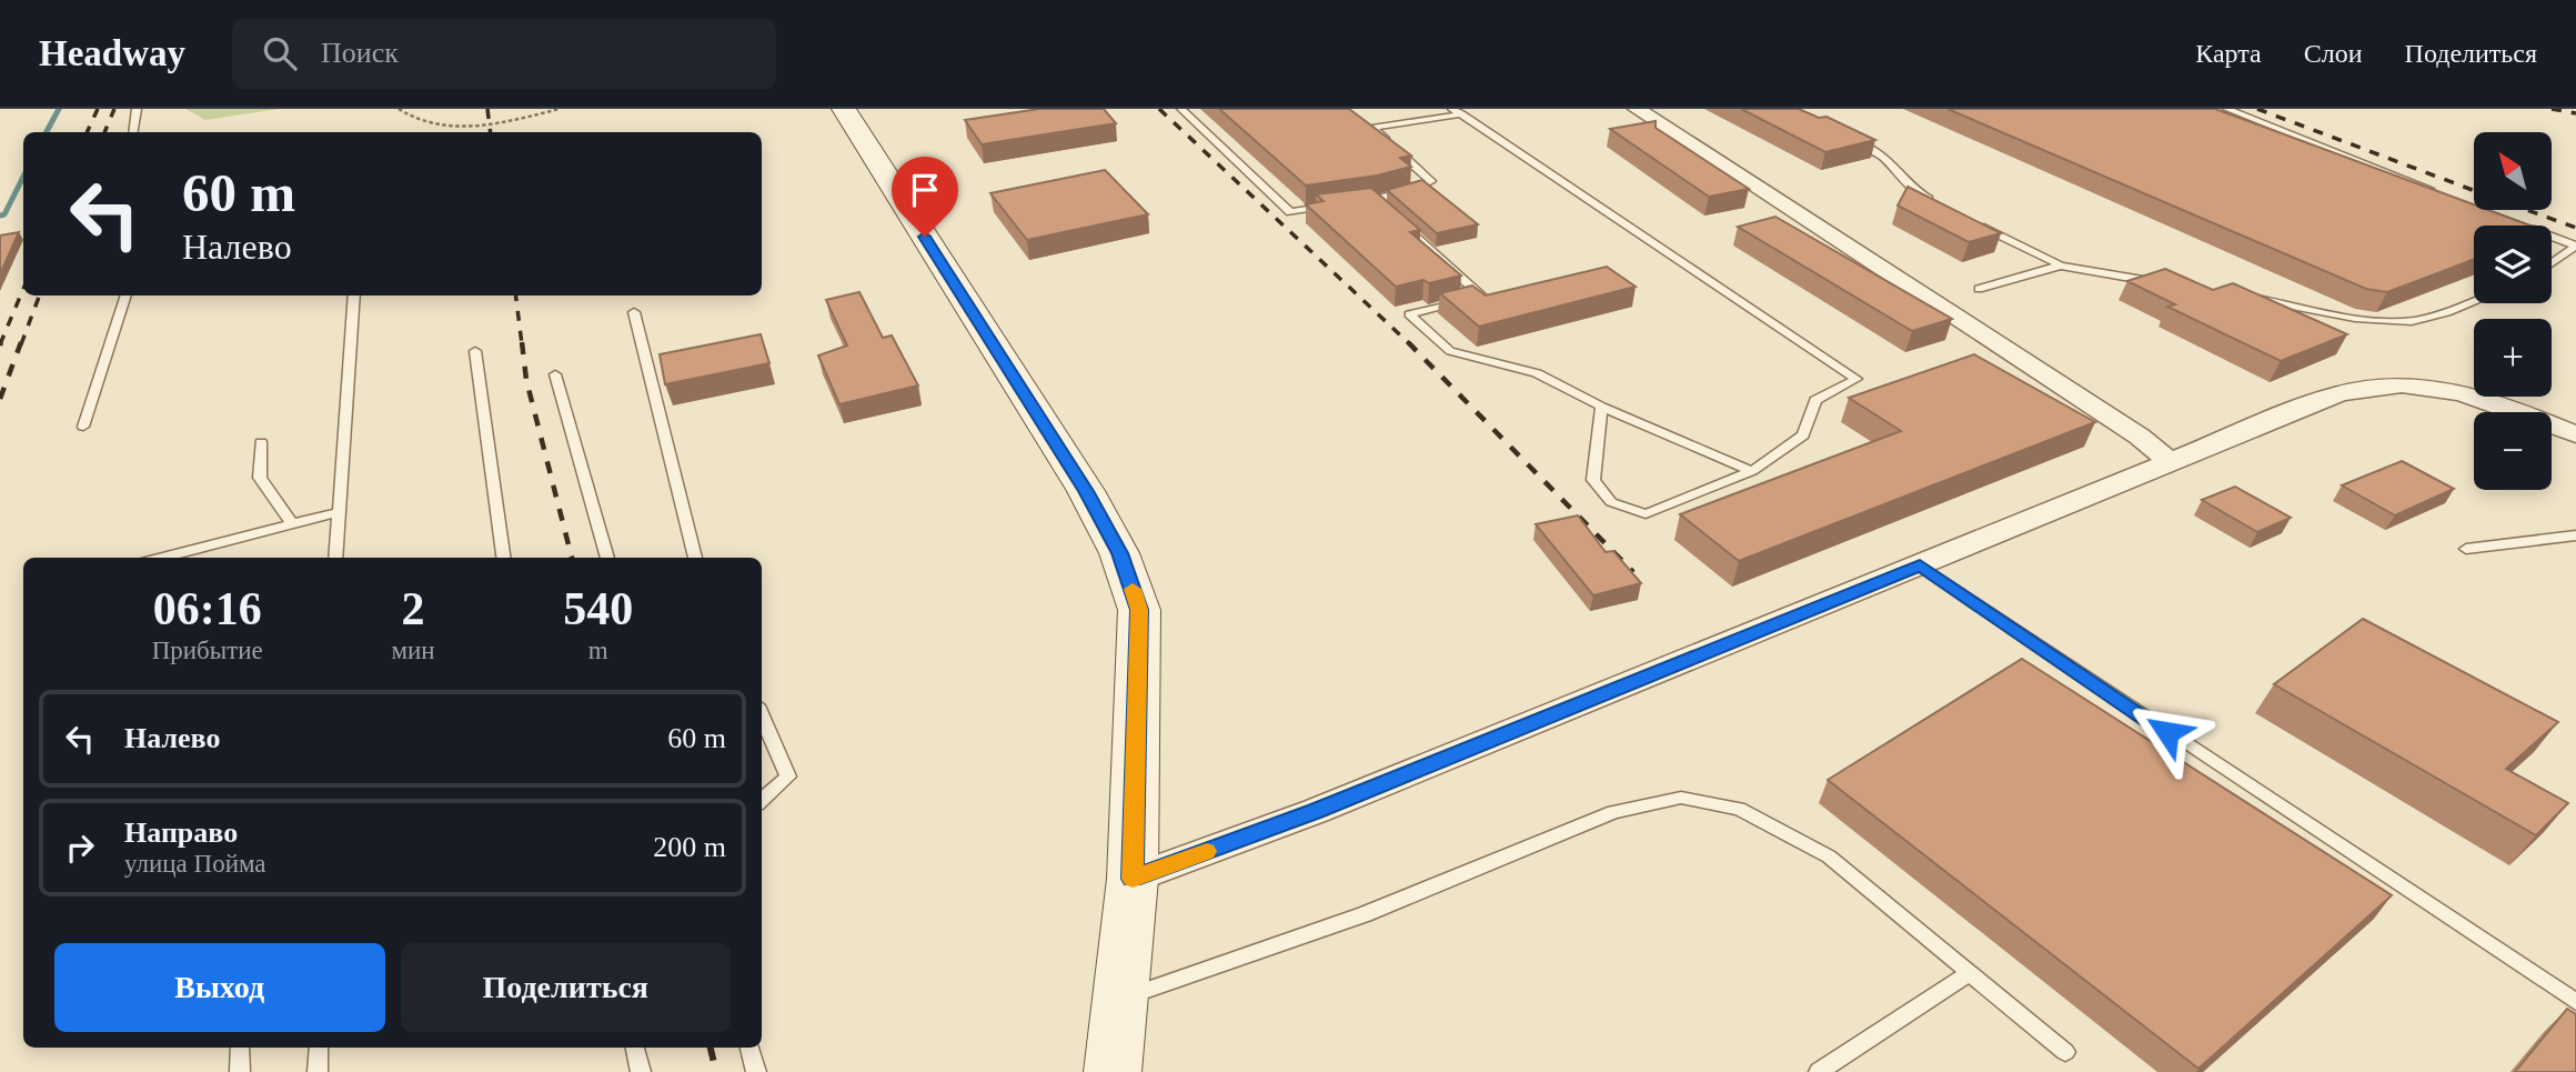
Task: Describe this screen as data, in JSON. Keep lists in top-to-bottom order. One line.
{"north":"top left","page":{"header":"Headway","search":"Поиск","nav":["Карта","Слои","Поделиться"],"map_buttons":["+","−"],"turn":["60 m","Налево"],"eta":["06:16","Прибытие","2","мин","540","m"],"list":[{"name":"Налево","value":"60 m"},{"name":"Направо","note":"улица Пойма","value":"200 m"}],"buttons":["Выход","Поделиться"]}}
